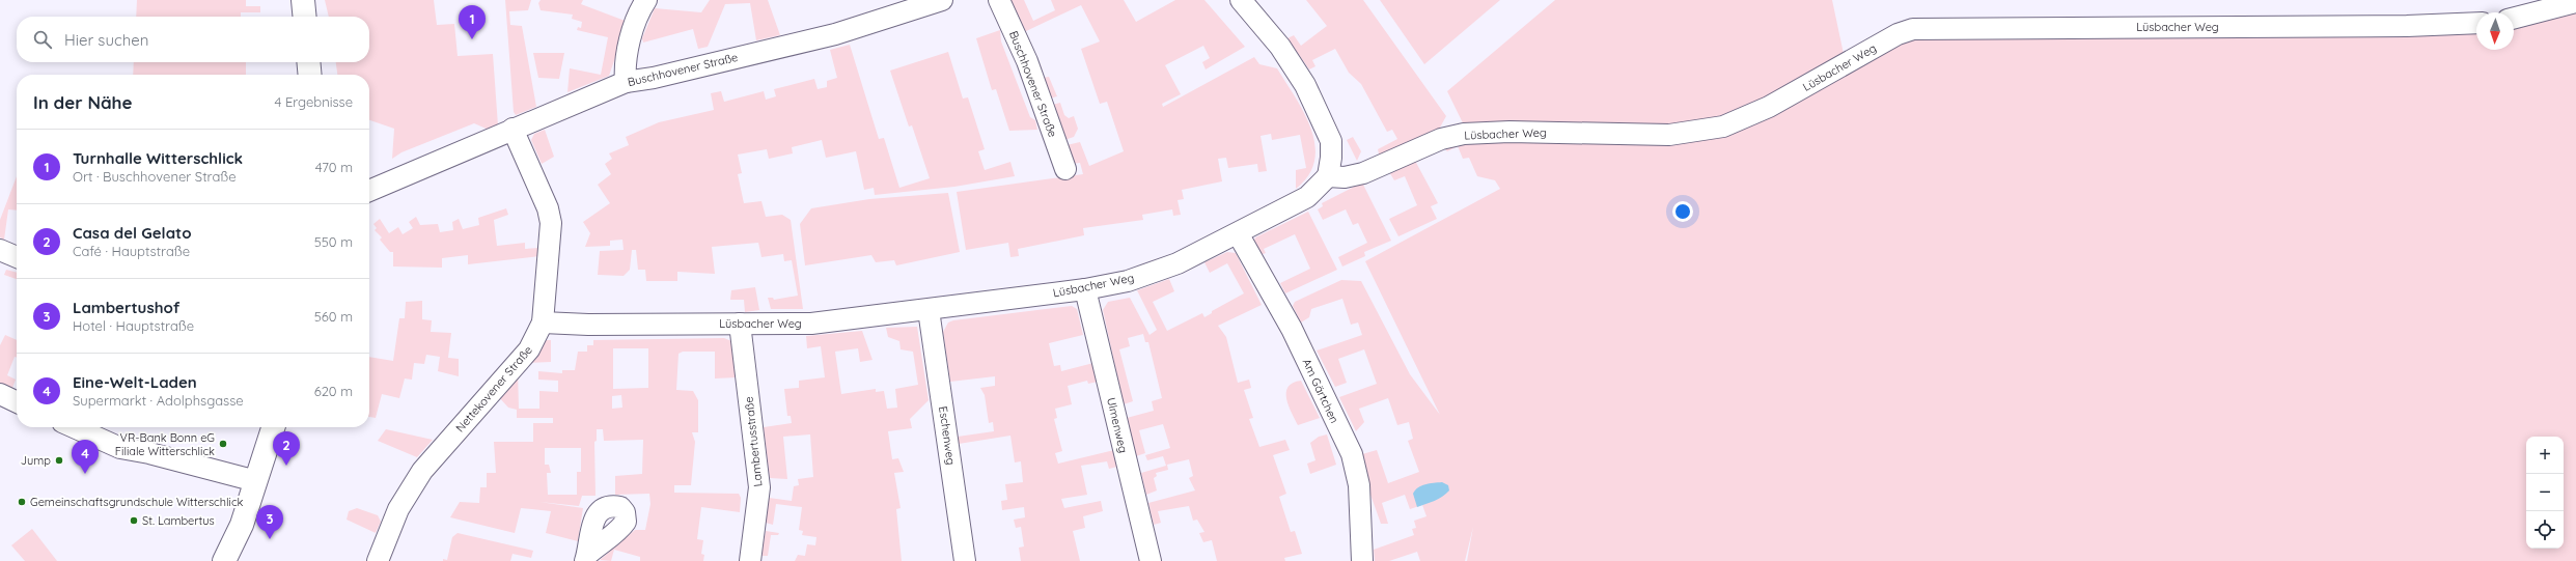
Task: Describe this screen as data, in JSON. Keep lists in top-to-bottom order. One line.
{"streets":{"street":["Lüsbacher Weg","Buschhovener Straße","Nettekovener Straße","Am Gärtchen","Ulmenweg","Eschenweg","Lambertusstraße"]},"crossings":[["Lüsbacher Weg","Nettekovener Straße"],["Lüsbacher Weg","Am Gärtchen"],["Lüsbacher Weg","Ulmenweg"],["Lüsbacher Weg","Eschenweg"],["Lüsbacher Weg","Lambertusstraße"],["Buschhovener Straße","Nettekovener Straße"]],"places":["VR-Bank Bonn eG Filiale Witterschlick","Jump","Gemeinschaftsgrundschule Witterschlick","St. Lambertus"],"north":"bottom","page":{"pins":["1","2","4","3"],"search":"Hier suchen","heading":["In der Nähe","4 Ergebnisse"],"list":[{"mark":"1","name":"Turnhalle Witterschlick","note":"Ort · Buschhovener Straße","value":"470 m"},{"mark":"2","name":"Casa del Gelato","note":"Café · Hauptstraße","value":"550 m"},{"mark":"3","name":"Lambertushof","note":"Hotel · Hauptstraße","value":"560 m"},{"mark":"4","name":"Eine-Welt-Laden","note":"Supermarkt · Adolphsgasse","value":"620 m"}],"map_buttons":["+","−"]}}
